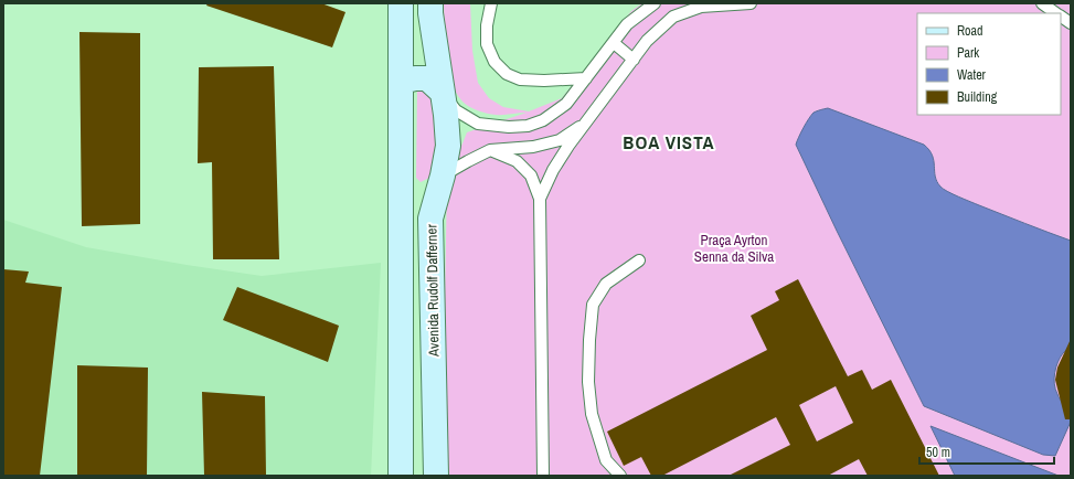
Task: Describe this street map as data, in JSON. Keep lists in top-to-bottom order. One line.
{"streets":{"main road":["Avenida Rudolf Dafferner"]},"districts":["BOA VISTA"],"parks":["Praça Ayrton Senna da Silva"],"legend":["Road","Park","Water","Building"],"scale_bar":"50 m"}
